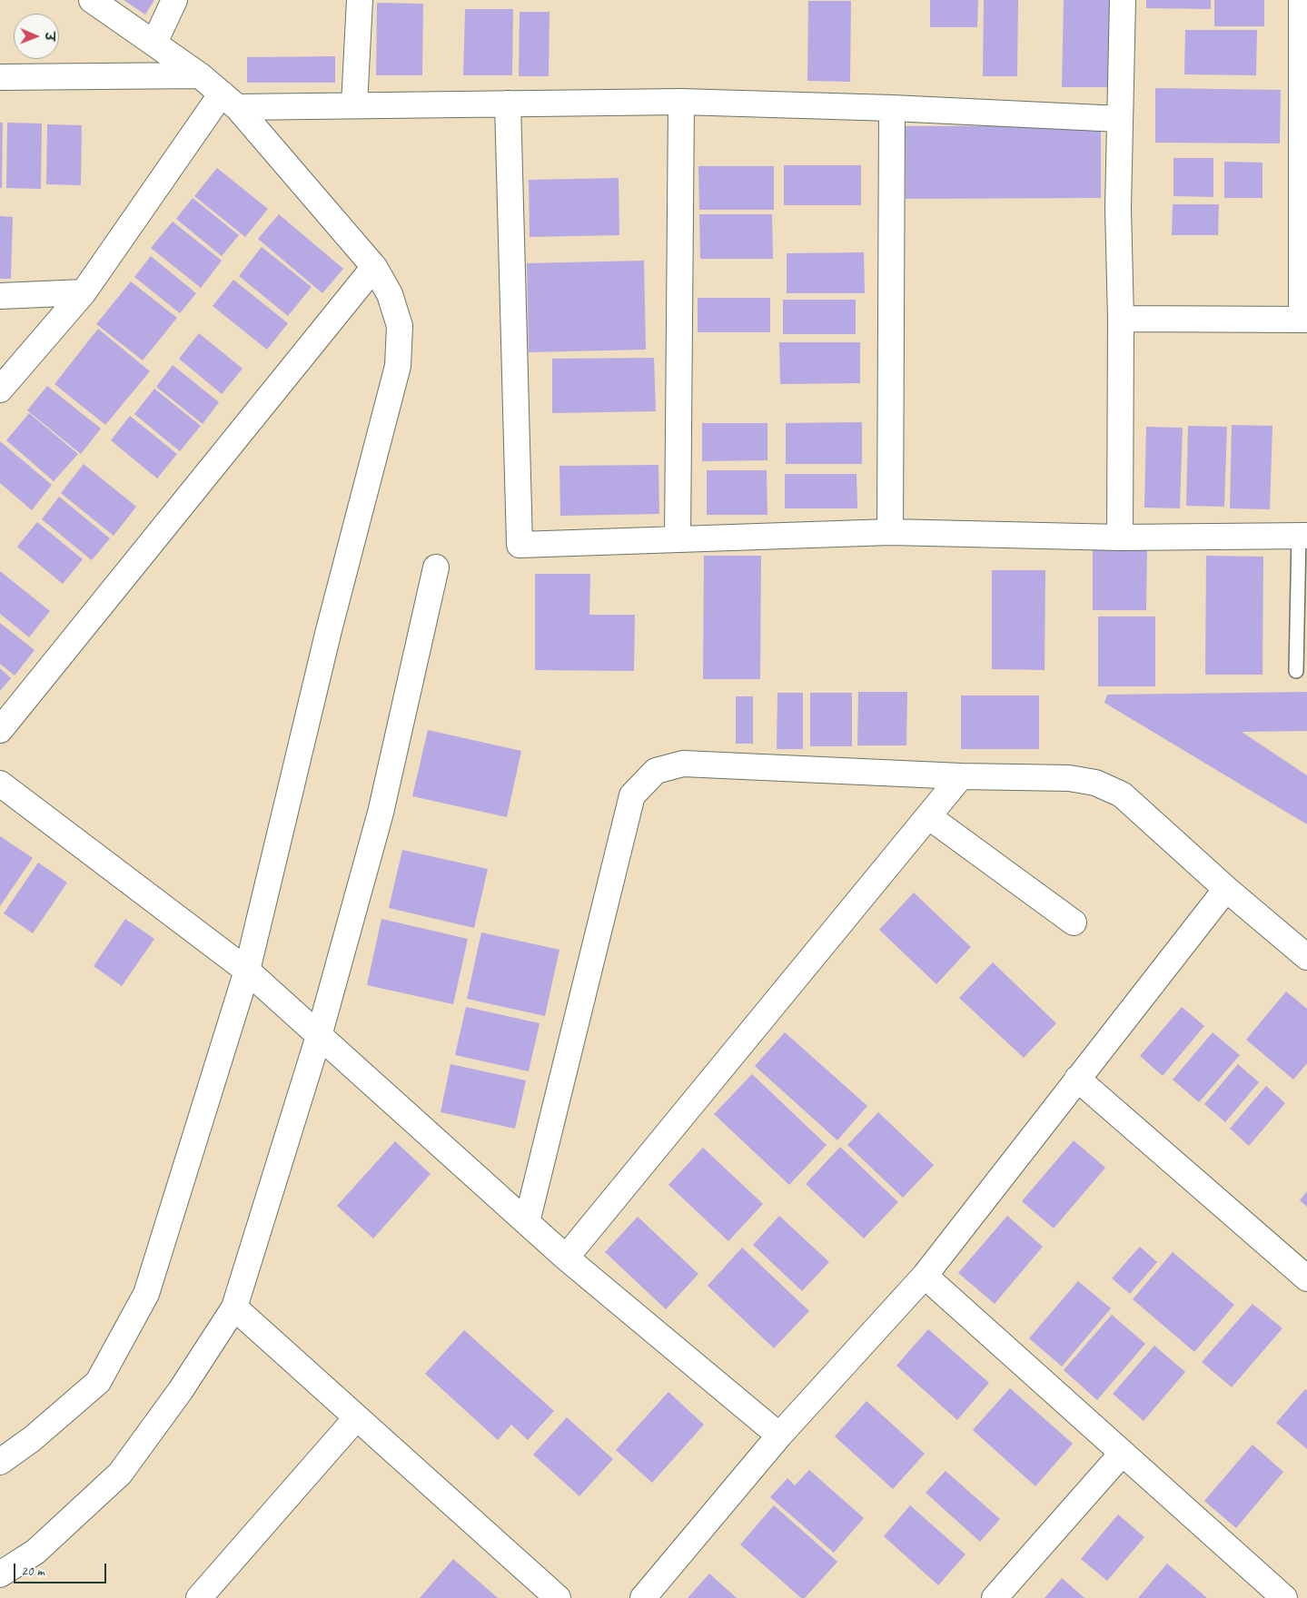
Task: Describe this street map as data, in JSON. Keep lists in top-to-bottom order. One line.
{"scale_bar":"20 m","north":"right"}
